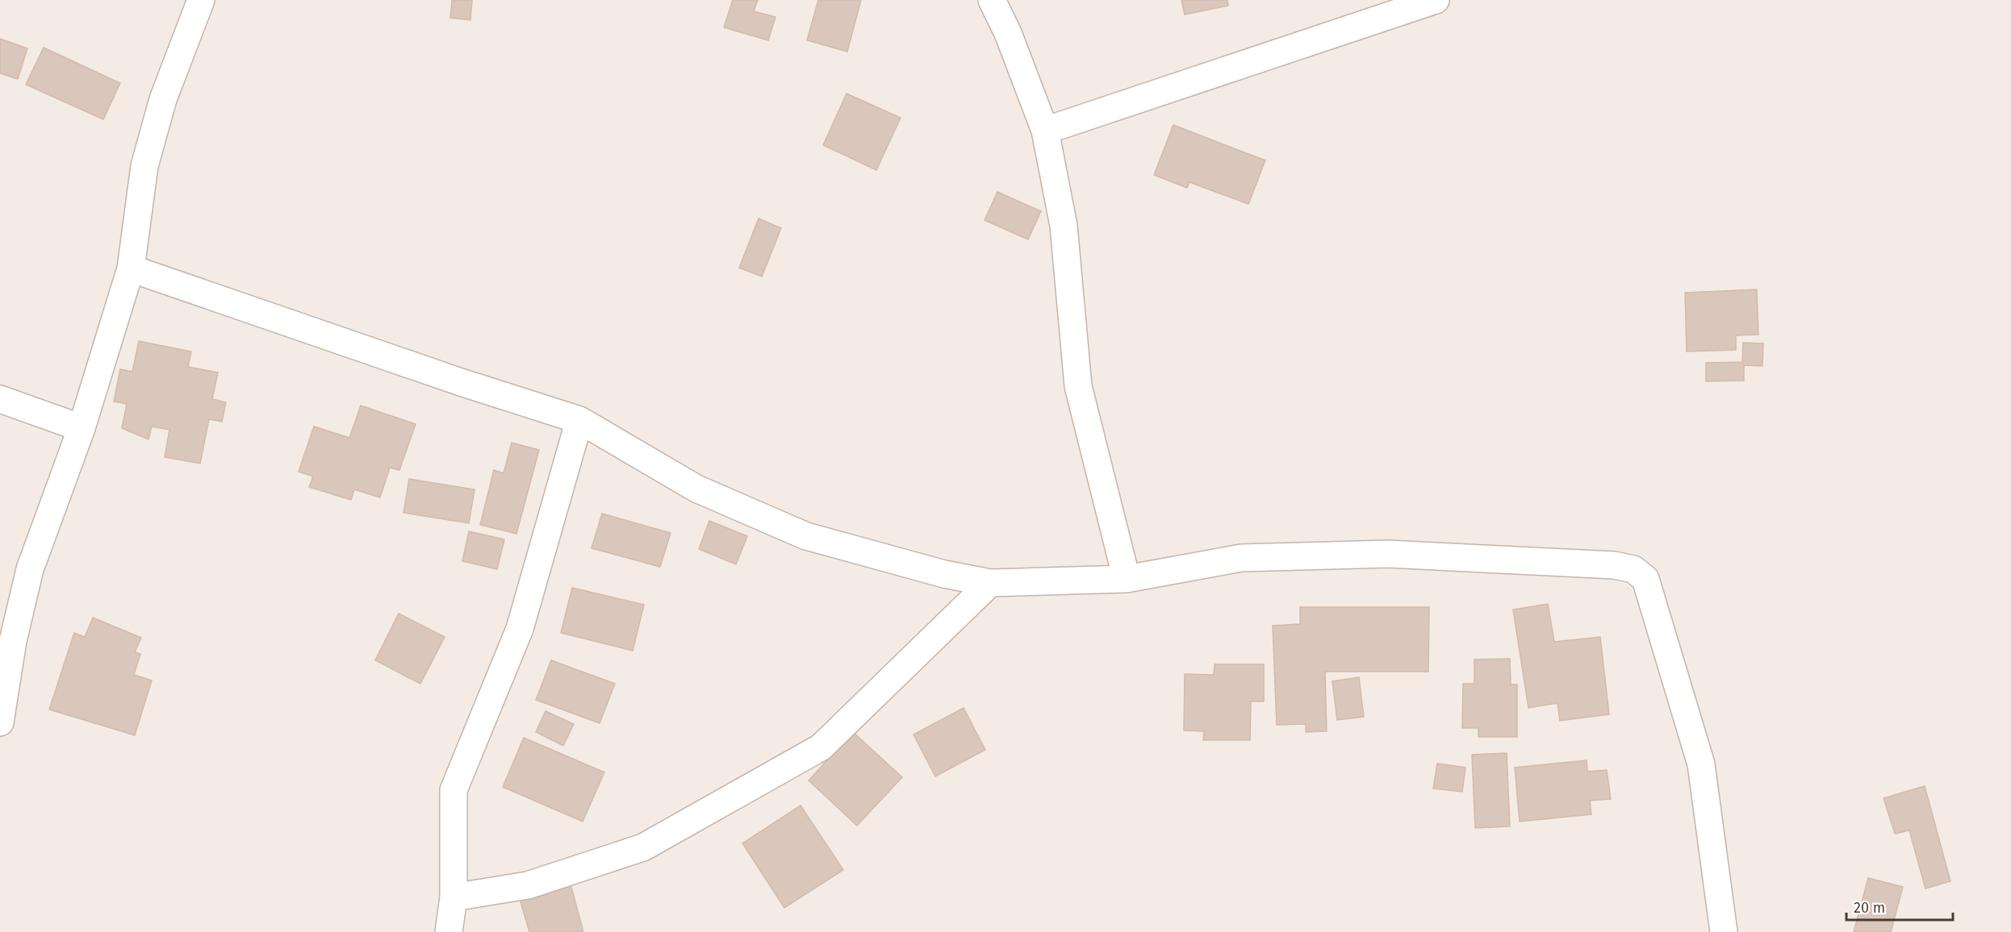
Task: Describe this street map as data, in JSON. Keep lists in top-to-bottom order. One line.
{"scale_bar":"20 m"}
